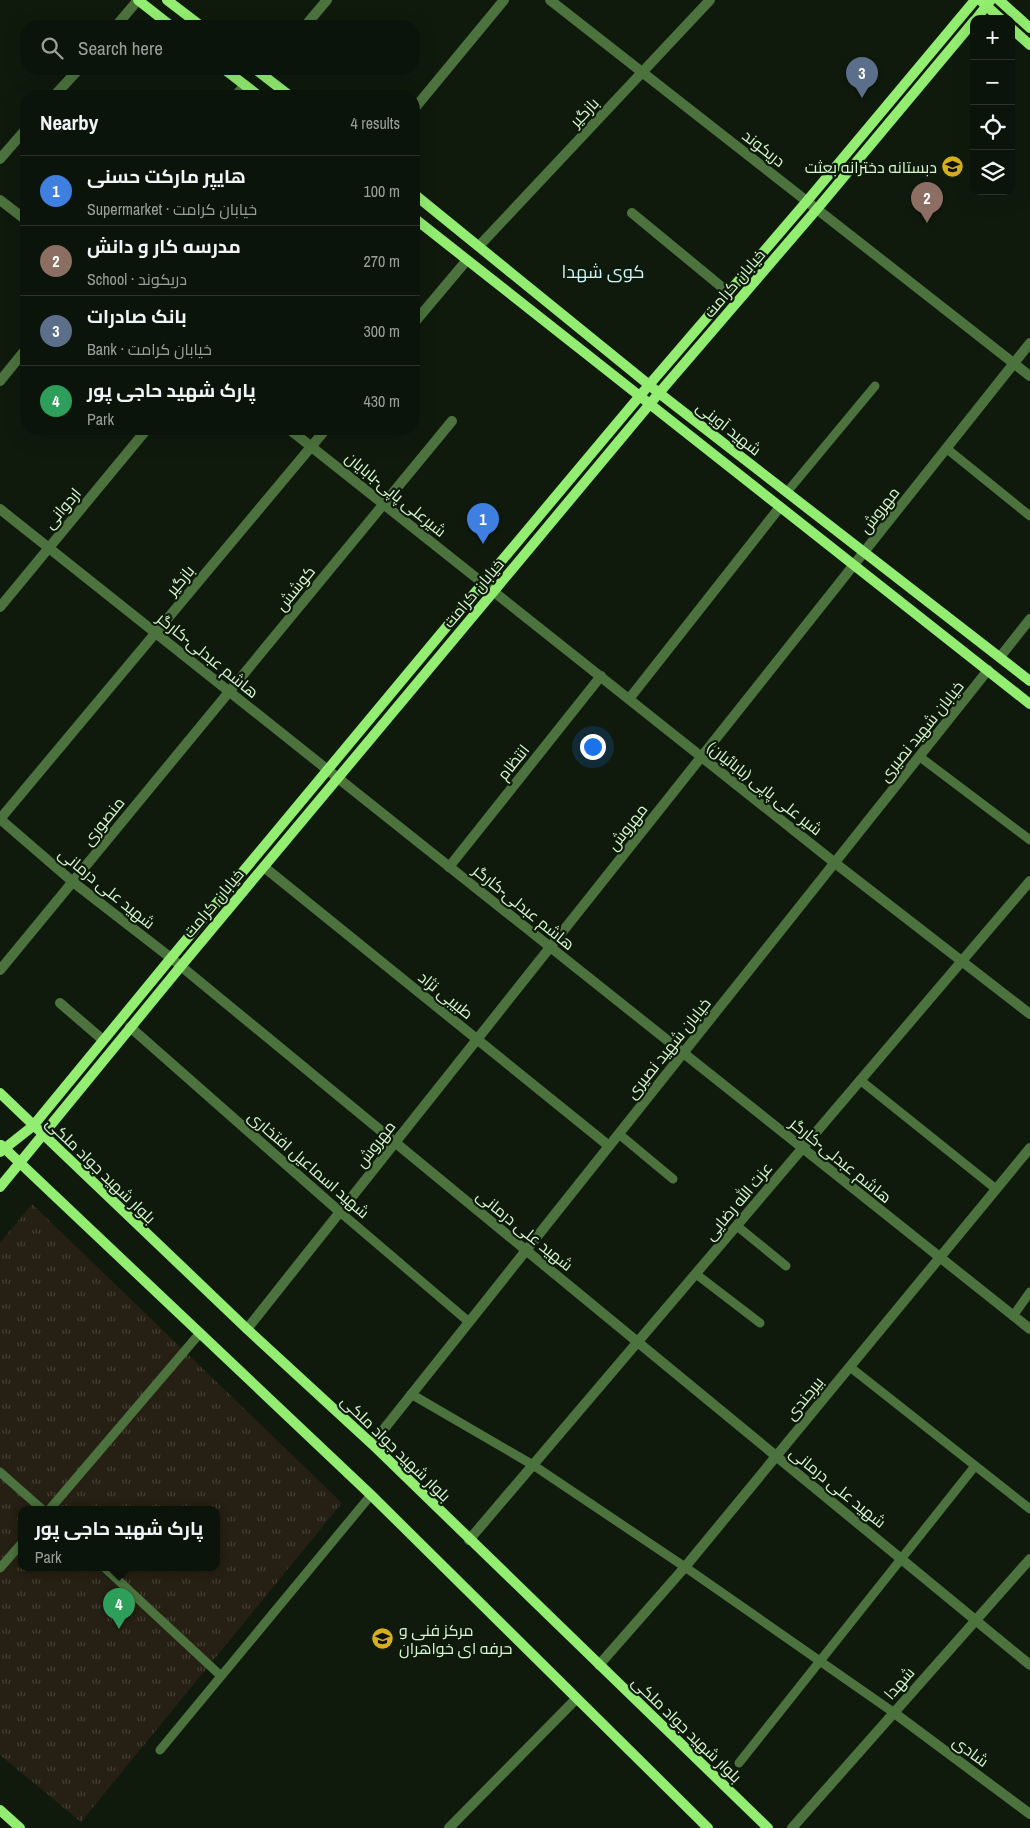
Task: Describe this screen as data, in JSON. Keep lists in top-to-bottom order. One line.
{"streets":{"main road":["خیابان کرامت","شهید آوینی","بلوار شهید جواد ملکی"],"street":["بازگیر","دریکوند","شیرعلی پاپی-بابایان","اردوانی","مهروش","کوشش","هاشم عبدلی-کارگر","خیابان شهید نصیری","انتظام","شیر علی پاپی (بابائیان)","منصوری","شهید علی درمانی","طبیبی نژاد","شهید اسماعیل افتخاری","عزت الله رضایی","بیرجندی","شهدا","شادی"]},"crossings":[["بازگیر","دریکوند"],["بازگیر","شهید آوینی"],["بازگیر","شیرعلی پاپی-بابایان"],["بازگیر","هاشم عبدلی-کارگر"],["بازگیر","شهید علی درمانی"],["دریکوند","خیابان کرامت"],["دریکوند","مهروش"],["خیابان کرامت","شهید آوینی"],["خیابان کرامت","شیرعلی پاپی-بابایان"],["خیابان کرامت","هاشم عبدلی-کارگر"],["خیابان کرامت","شیر علی پاپی (بابائیان)"],["خیابان کرامت","شهید علی درمانی"],["خیابان کرامت","طبیبی نژاد"],["خیابان کرامت","شهید اسماعیل افتخاری"],["خیابان کرامت","بلوار شهید جواد ملکی"],["شهید آوینی","مهروش"],["شهید آوینی","خیابان شهید نصیری"],["شیرعلی پاپی-بابایان","کوشش"],["شیرعلی پاپی-بابایان","شیر علی پاپی (بابائیان)"],["اردوانی","هاشم عبدلی-کارگر"],["مهروش","هاشم عبدلی-کارگر"],["مهروش","شیر علی پاپی (بابائیان)"],["مهروش","شهید علی درمانی"],["مهروش","طبیبی نژاد"],["مهروش","شهید اسماعیل افتخاری"],["مهروش","بلوار شهید جواد ملکی"],["کوشش","هاشم عبدلی-کارگر"],["کوشش","منصوری"],["هاشم عبدلی-کارگر","خیابان شهید نصیری"],["هاشم عبدلی-کارگر","انتظام"],["هاشم عبدلی-کارگر","منصوری"],["هاشم عبدلی-کارگر","عزت الله رضایی"],["هاشم عبدلی-کارگر","بیرجندی"],["خیابان شهید نصیری","شیر علی پاپی (بابائیان)"],["خیابان شهید نصیری","شهید علی درمانی"],["خیابان شهید نصیری","طبیبی نژاد"],["خیابان شهید نصیری","شهید اسماعیل افتخاری"],["خیابان شهید نصیری","بلوار شهید جواد ملکی"],["انتظام","شیر علی پاپی (بابائیان)"],["شیر علی پاپی (بابائیان)","عزت الله رضایی"],["منصوری","شهید علی درمانی"],["شهید علی درمانی","عزت الله رضایی"],["شهید علی درمانی","بیرجندی"],["شهید علی درمانی","شهدا"],["بلوار شهید جواد ملکی","عزت الله رضایی"],["بلوار شهید جواد ملکی","بیرجندی"],["شهدا","شادی"]],"districts":["کوی شهدا"],"places":{"school or university":["دبستانه دخترانه بعثت","مرکز فنی و حرفه ای خواهران"]},"page":{"map_buttons":["+","−"],"search":"Search here","pins":["3","2","1","4"],"heading":["Nearby","4 results"],"list":[{"mark":"1","name":"هایپر مارکت حسنی","note":"Supermarket · خیابان کرامت","value":"100 m"},{"mark":"2","name":"مدرسه کار و دانش","note":"School · دریکوند","value":"270 m"},{"mark":"3","name":"بانک صادرات","note":"Bank · خیابان کرامت","value":"300 m"},{"mark":"4","name":"پارک شهید حاجی پور","note":"Park","value":"430 m"}],"popup":["پارک شهید حاجی پور","Park"]}}
